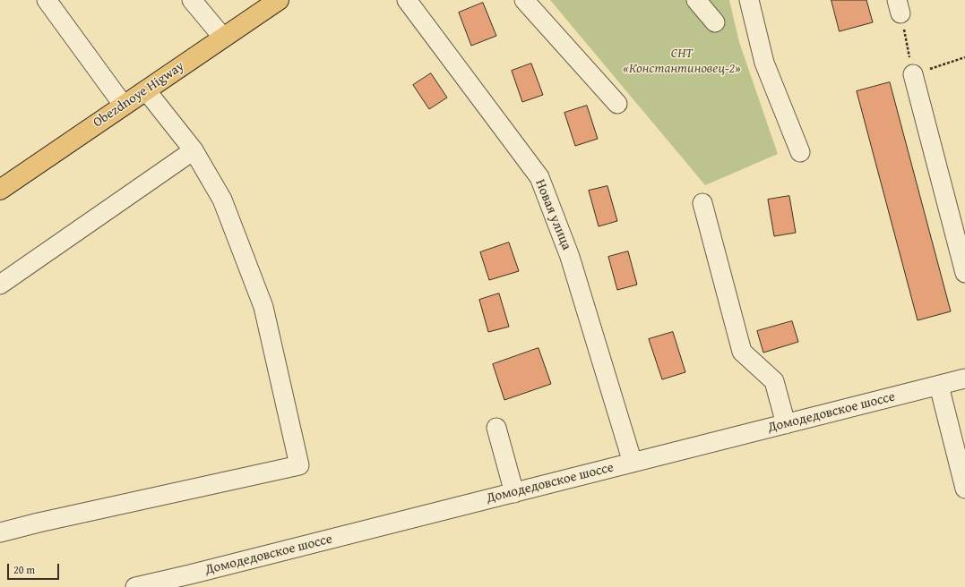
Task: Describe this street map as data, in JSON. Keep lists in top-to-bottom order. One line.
{"streets":{"main road":["Obezdnoye Higway"],"street":["Новая улица","Домодедовское шоссе"]},"crossings":[["Новая улица","Домодедовское шоссе"]],"parks":["СНТ «Константиновец-2»"],"scale_bar":"20 m"}
